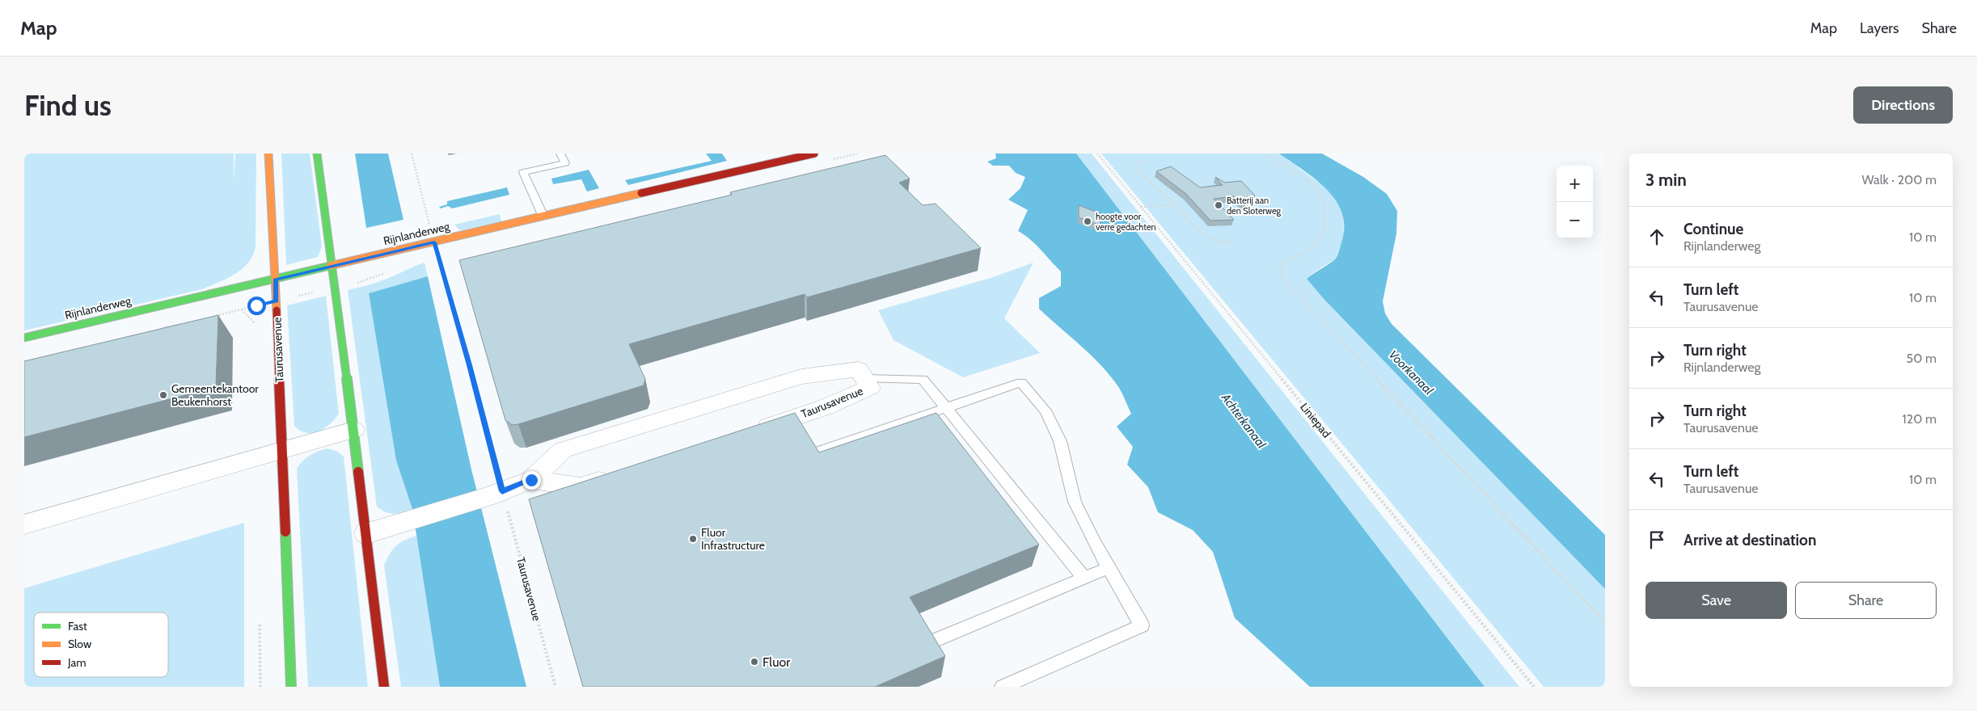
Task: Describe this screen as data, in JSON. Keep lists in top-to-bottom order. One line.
{"streets":{"main road":["Rijnlanderweg","Taurusavenue"],"path":["Liniepad"]},"crossings":[["Rijnlanderweg","Taurusavenue"]],"water":["Voorkanaal","Achterkanaal"],"places":["Batterij aan den Sloterweg","hoogte voor verre gedachten","Gemeentekantoor Beukenhorst","Fluor Infrastructure","Fluor"],"legend":["Fast","Slow","Jam"],"page":{"header":"Map","nav":["Map","Layers","Share"],"buttons":["Directions",["Save","Share"]],"title":"Find us","heading":["3 min","Walk · 200 m"],"map_buttons":["+","−"],"list":[["Continue","Rijnlanderweg","10 m"],["Turn left","Taurusavenue","10 m"],["Turn right","Rijnlanderweg","50 m"],["Turn right","Taurusavenue","120 m"],["Turn left","Taurusavenue","10 m"],"Arrive at destination"]}}
